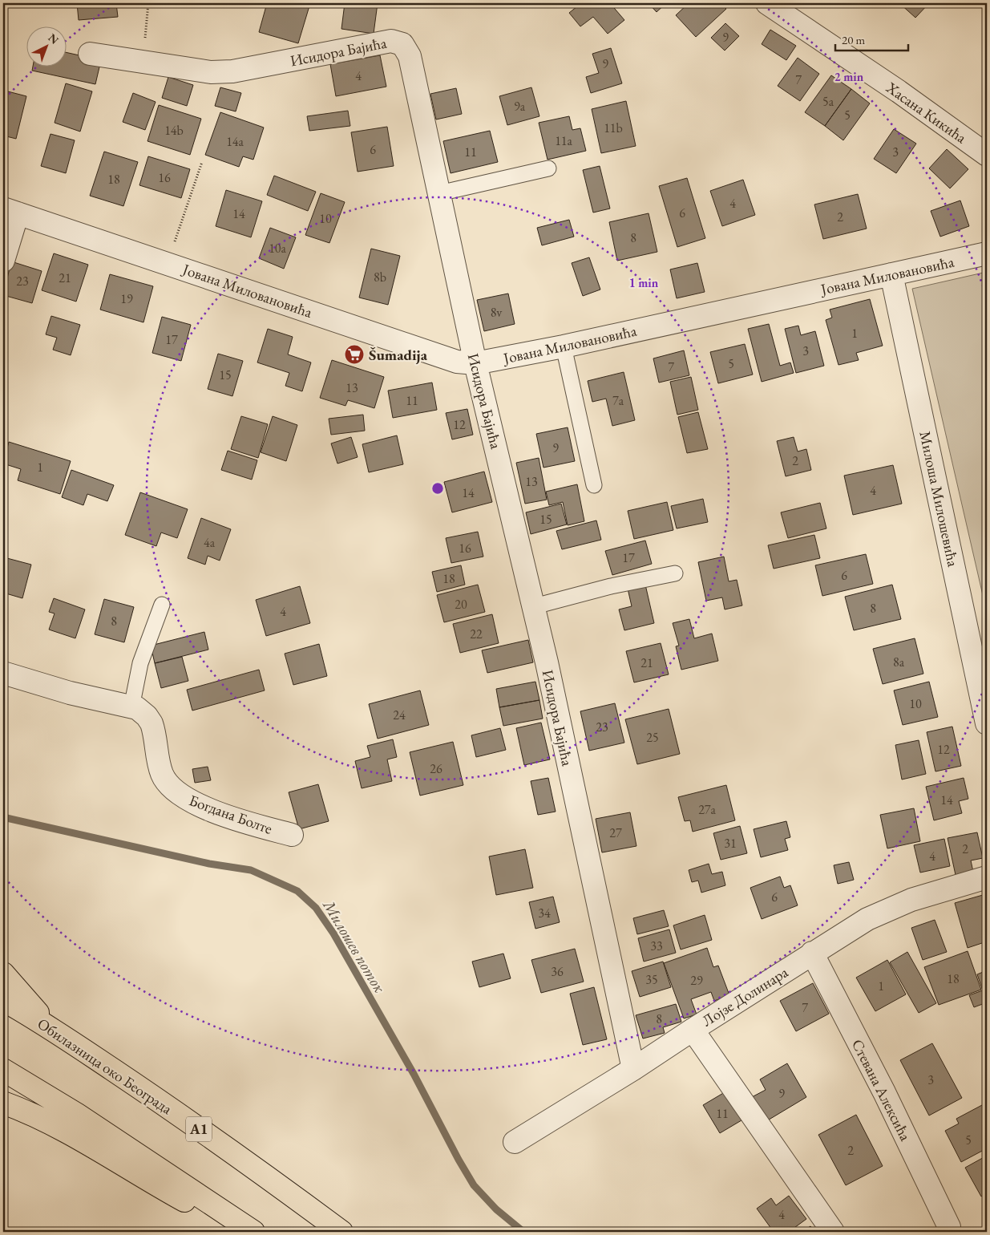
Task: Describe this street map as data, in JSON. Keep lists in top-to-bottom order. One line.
{"streets":{"highway":["Обилазница око Београда","A1"],"street":["Исидора Бајића","Хасана Кикића","Јована Миловановића","Милоша Милошевића","Богдана Болте","Лојзе Долинара","Стевана Алексића"]},"crossings":[["Исидора Бајића","Јована Миловановића"],["Исидора Бајића","Лојзе Долинара"],["Јована Миловановића","Милоша Милошевића"],["Лојзе Долинара","Стевана Алексића"]],"water":["Милошев поток"],"places":{"supermarket":["Šumadija"]},"house_numbers":["9","9","4","7","5a","9a","5","11b","14b","11a","14a","6","11","3","16","18","4","6","14","2","10","8","10a","8b","21","23","19","8v","1","17","3","5","7","15","13","11","7a","12","9","2","1","13","4","14","15","4a","16","17","6","18","20","8","4","8","22","8a","21","10","24","23","25","12","26","14","27a","27","31","2","4","6","34","33","36","18","35","29","1","7","8","3","9","11","5","2","4"],"scale_bar":"20 m","north":"top right","rings":["2 min","1 min"]}
